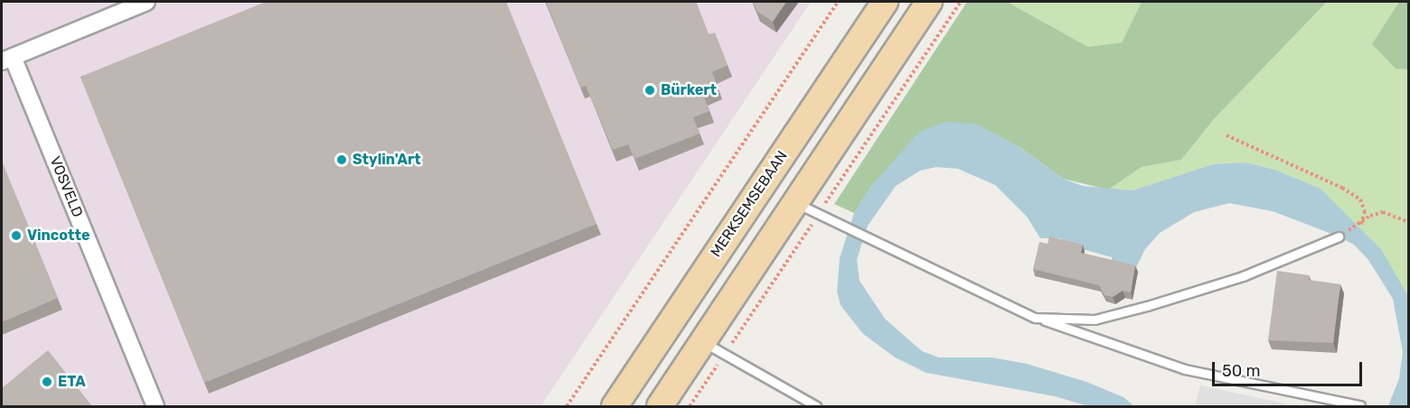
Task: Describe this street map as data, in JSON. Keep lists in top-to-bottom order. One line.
{"streets":{"main road":["MERKSEMSEBAAN"],"street":["VOSVELD"]},"places":["Bürkert","Stylin'Art","Vincotte","ETA"],"scale_bar":"50 m"}
